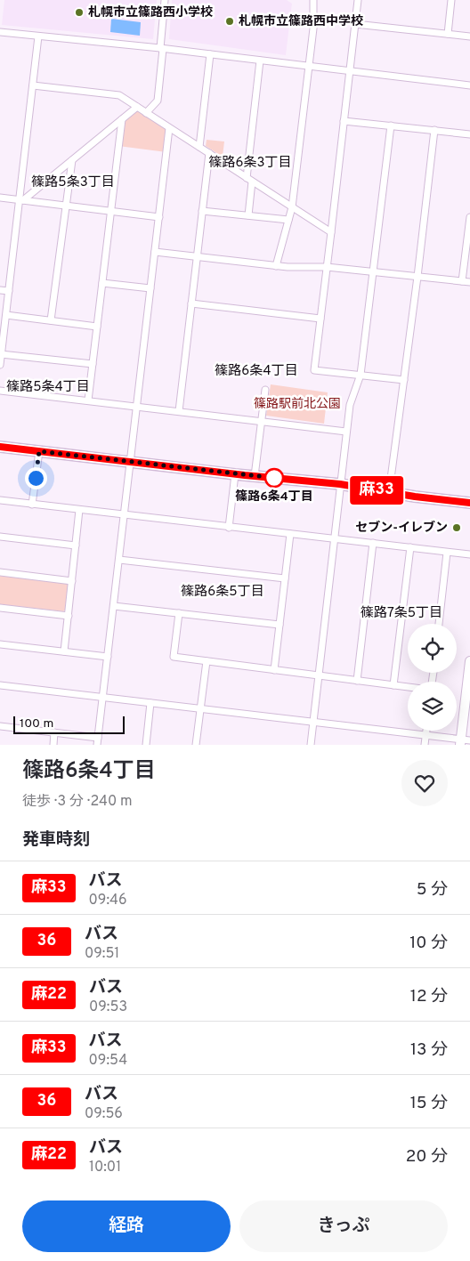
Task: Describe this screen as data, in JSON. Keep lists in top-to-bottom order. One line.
{"districts":["篠路6条3丁目","篠路5条3丁目","篠路6条4丁目","篠路5条4丁目","篠路6条5丁目","篠路7条5丁目"],"parks":["篠路駅前北公園"],"places":["札幌市立篠路西小学校","札幌市立篠路西中学校","篠路6条4丁目","セブン-イレブン"],"lines":["bus line 麻33"],"scale_bar":"100 m","page":{"on_map":"麻33","scale":"100 m","heading":[["篠路6条4丁目","徒歩 · 3 分 · 240 m"],"発車時刻"],"list":[{"mark":"麻33","name":"バス","note":"09:46","value":"5 分"},{"mark":"36","name":"バス","note":"09:51","value":"10 分"},{"mark":"麻22","name":"バス","note":"09:53","value":"12 分"},{"mark":"麻33","name":"バス","note":"09:54","value":"13 分"},{"mark":"36","name":"バス","note":"09:56","value":"15 分"},{"mark":"麻22","name":"バス","note":"10:01","value":"20 分"}],"buttons":["経路","きっぷ"]}}
